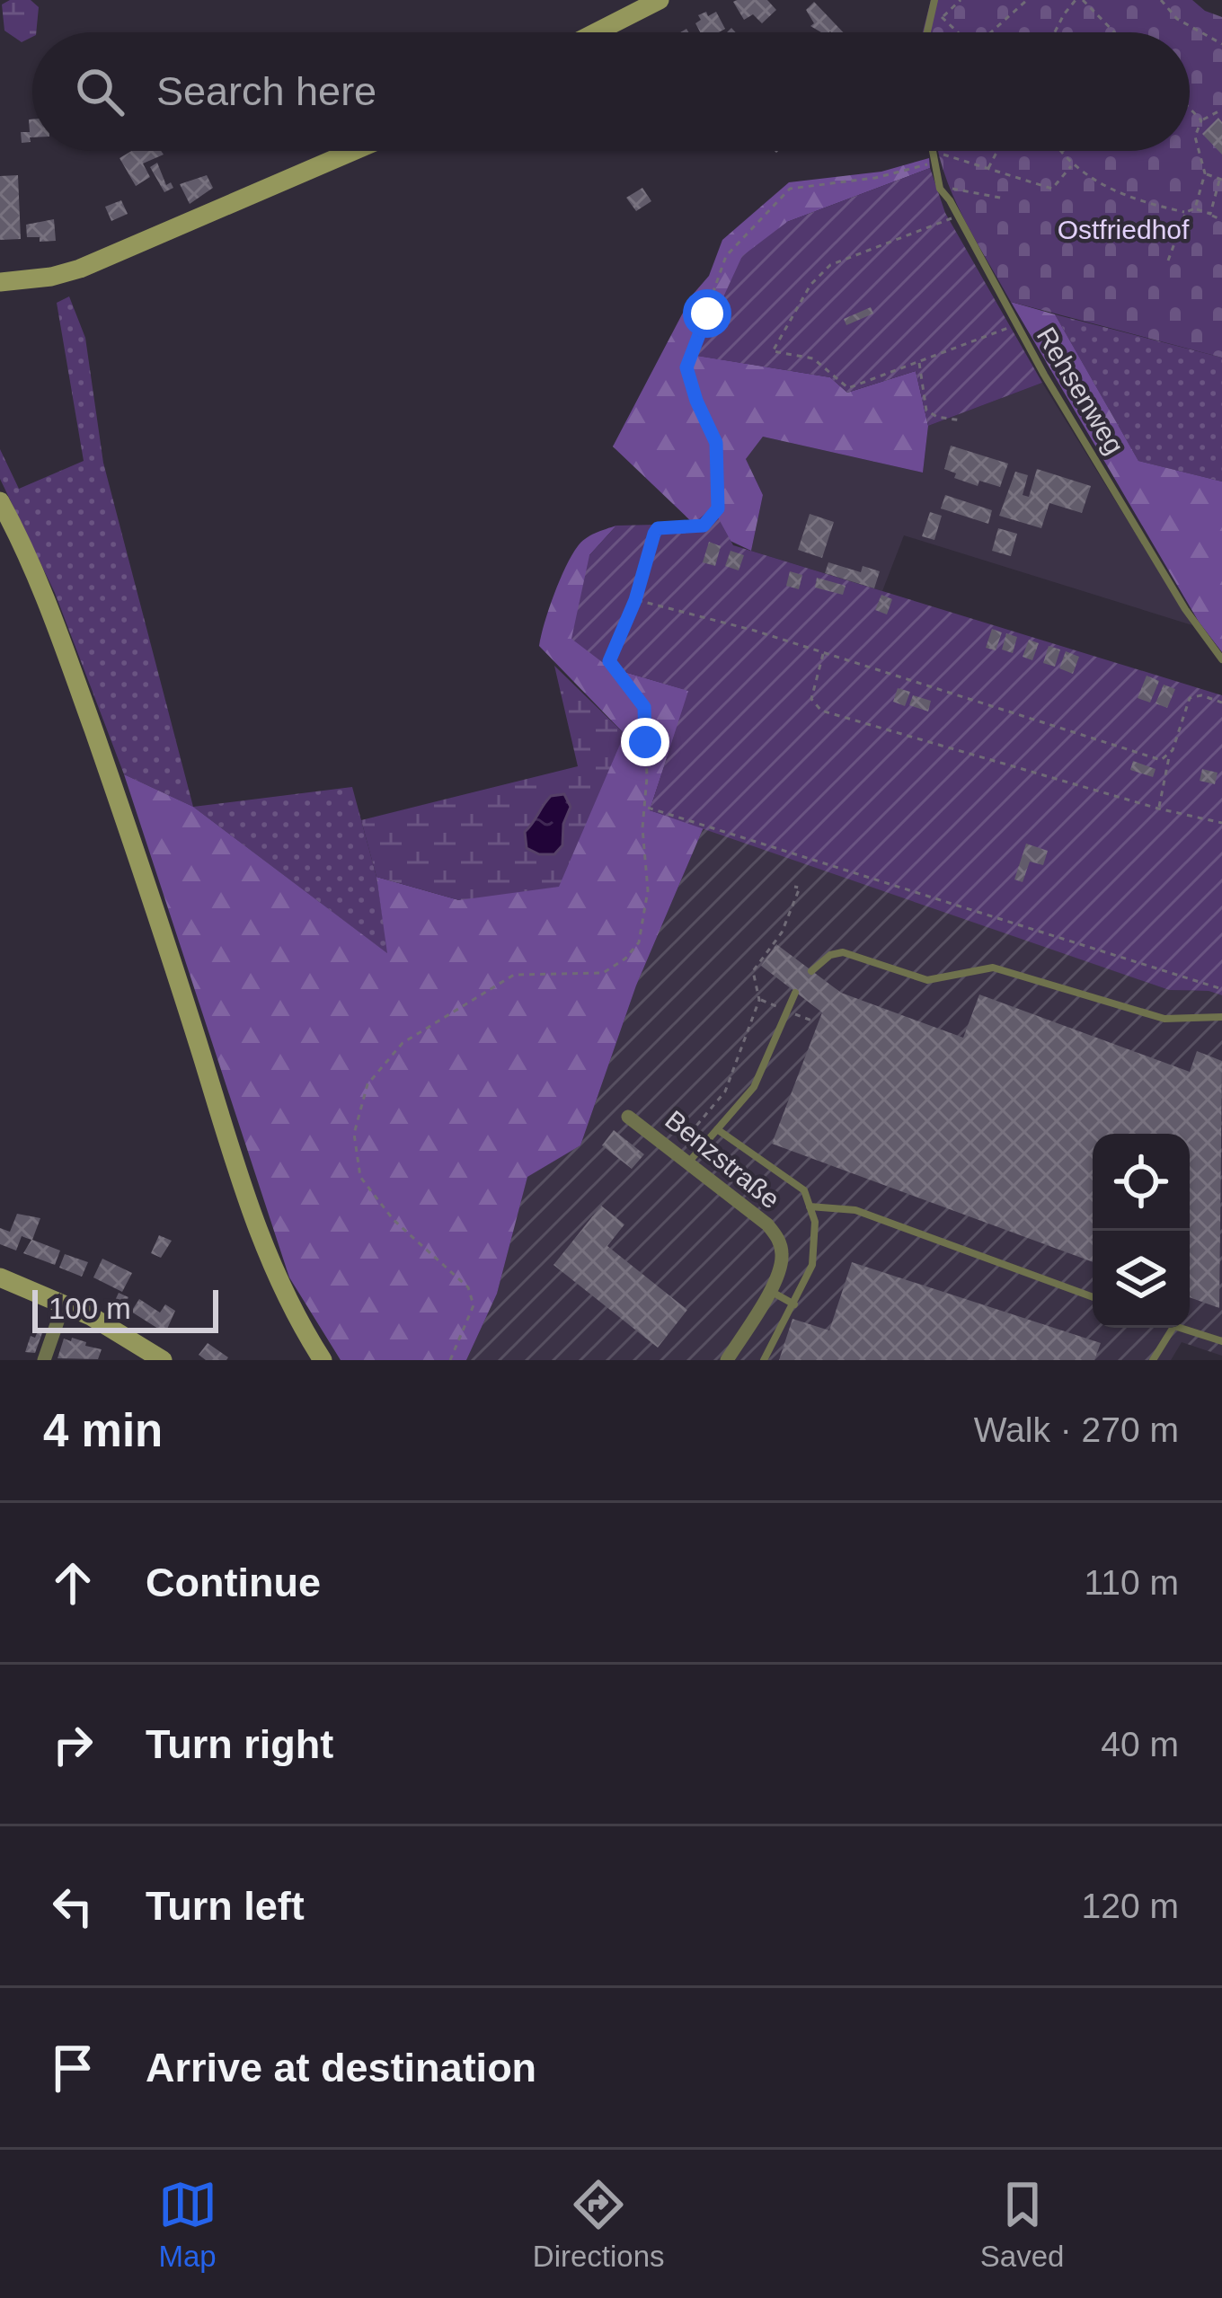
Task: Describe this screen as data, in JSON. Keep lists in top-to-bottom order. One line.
{"streets":{"street":["Benzstraße"],"lane":["Rehsenweg"]},"parks":["Ostfriedhof"],"scale_bar":"100 m","page":{"search":"Search here","scale":"100 m","heading":["4 min","Walk · 270 m"],"list":[["Continue","110 m"],["Turn right","40 m"],["Turn left","120 m"],"Arrive at destination"],"nav":["Map","Directions","Saved"]}}
